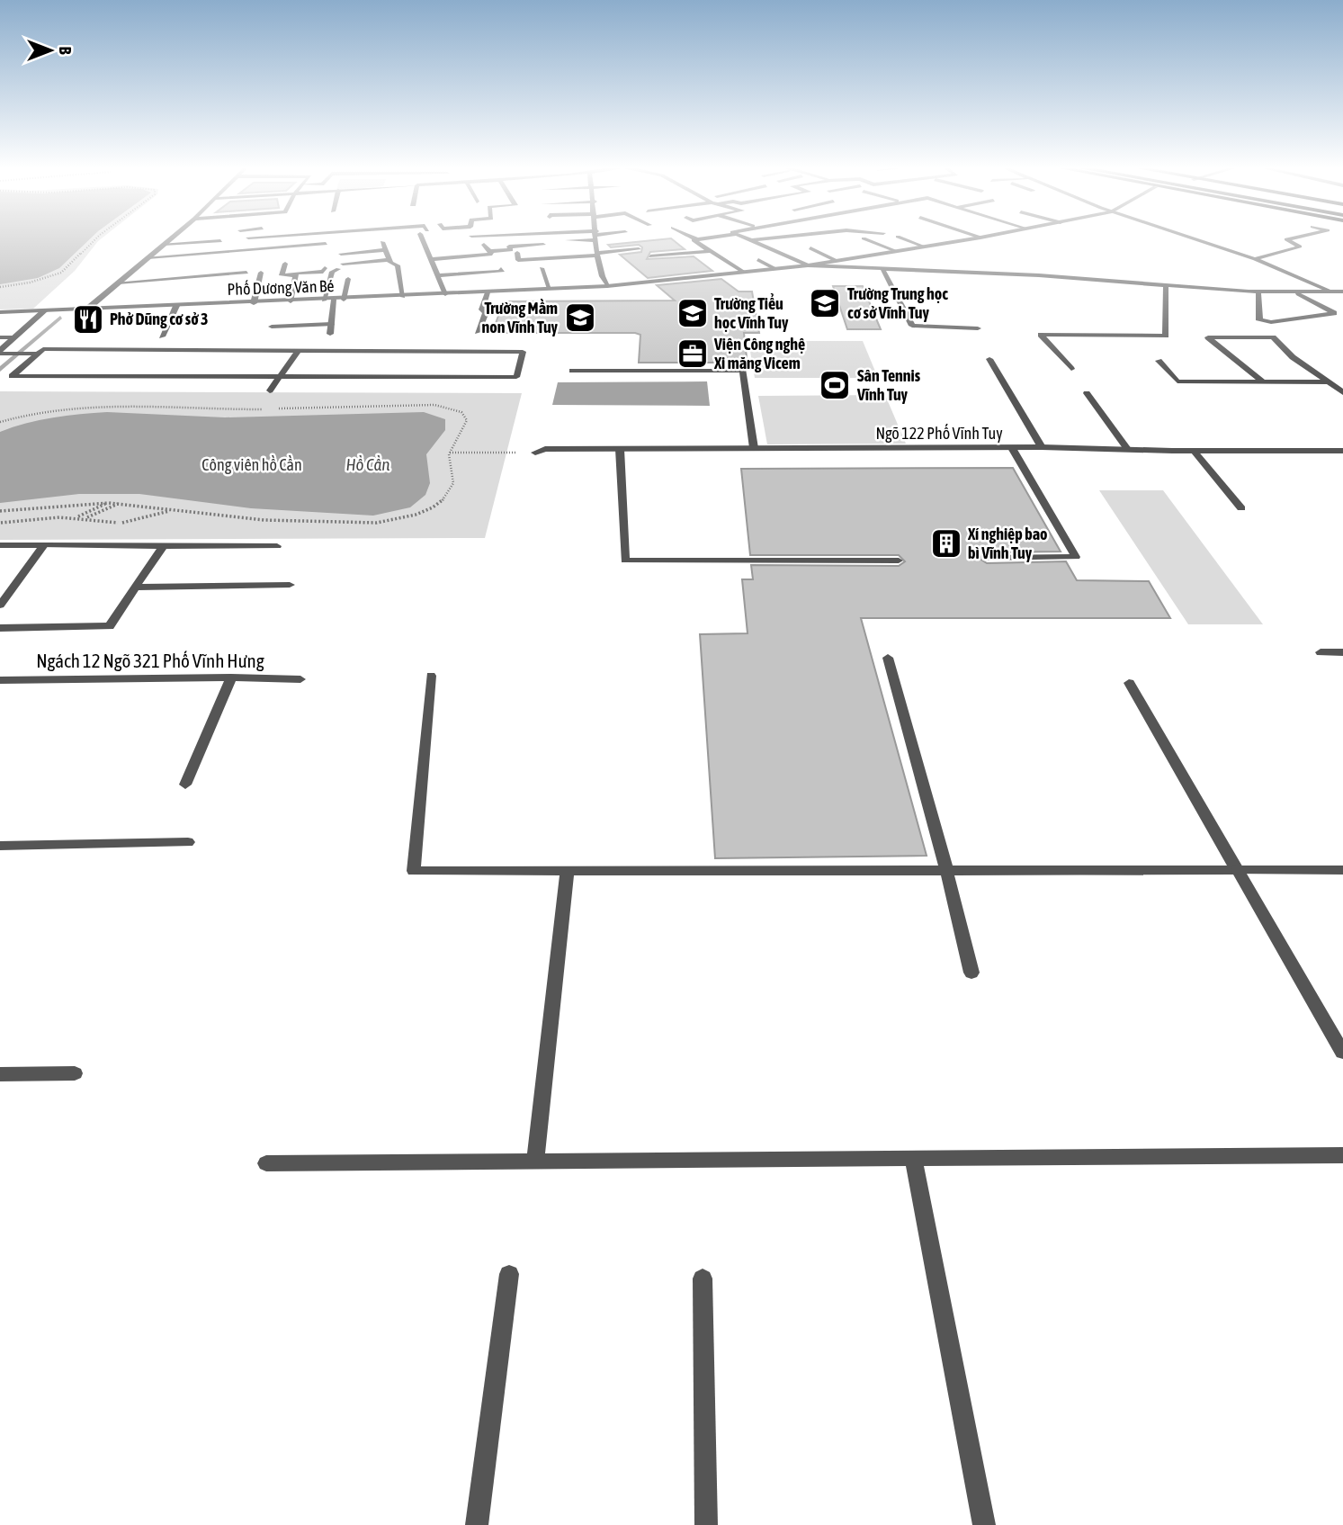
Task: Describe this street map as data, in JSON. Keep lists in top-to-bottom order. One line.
{"streets":{"street":["Phố Dương Văn Bé","Ngõ 122 Phố Vĩnh Tuy","Ngách 12 Ngõ 321 Phố Vĩnh Hưng"]},"water":["Hồ Cần"],"parks":["Công viên hồ Cần"],"places":{"school or university":["Trường Trung học cơ sở Vĩnh Tuy","Trường Tiểu học Vĩnh Tuy","Trường Mầm non Vĩnh Tuy"],"restaurant":["Phở Dũng cơ sở 3"],"office":["Viện Công nghệ Xi măng Vicem"],"sports":["Sân Tennis Vĩnh Tuy"],"building":["Xí nghiệp bao bì Vĩnh Tuy"]},"north":"right"}
